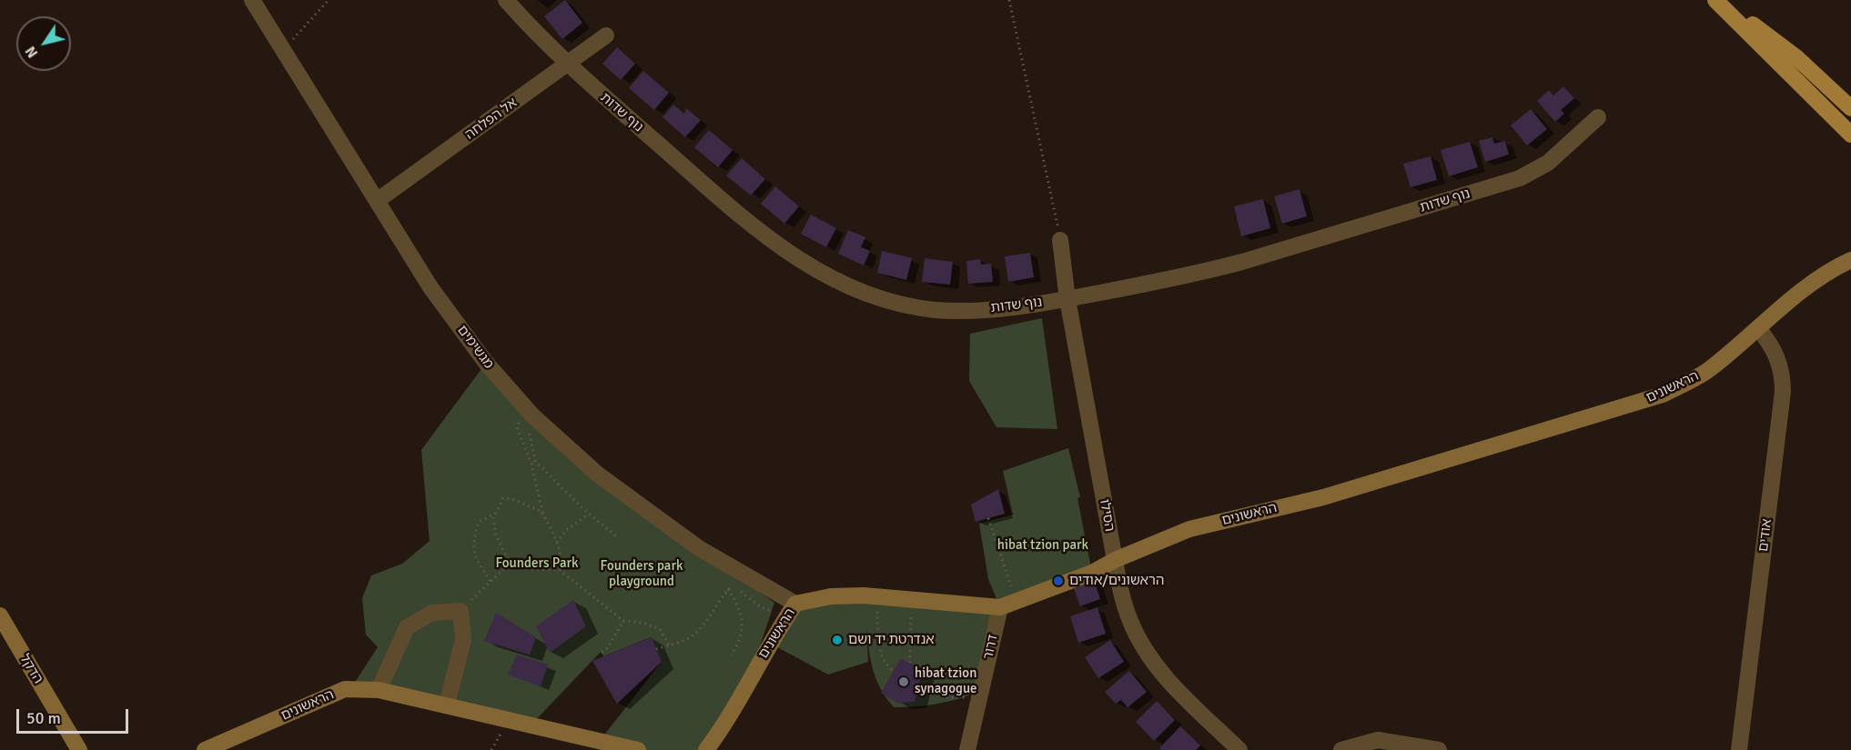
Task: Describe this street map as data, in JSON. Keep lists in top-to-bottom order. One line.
{"streets":{"street":["נוף שדות","אל הפלחה","מגשימים","הראשונים","הסילו","אודים","דרור","הדקל"]},"crossings":[["נוף שדות","אל הפלחה"],["נוף שדות","הסילו"],["אל הפלחה","מגשימים"],["מגשימים","הראשונים"],["הראשונים","הסילו"],["הראשונים","אודים"],["הראשונים","דרור"]],"parks":["hibat tzion park","Founders Park","Founders park playground"],"places":["הראשונים/אודים","אנדרטת יד ושם","hibat tzion synagogue"],"scale_bar":"50 m","north":"bottom left"}
